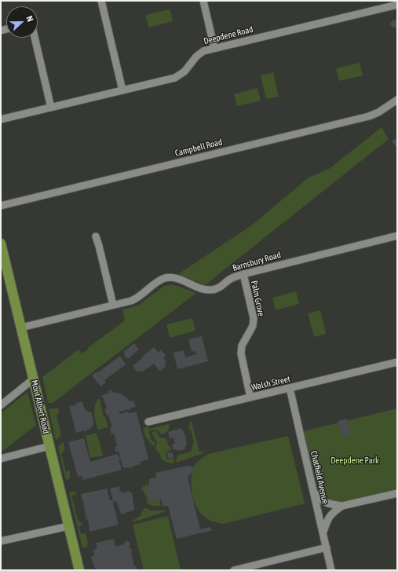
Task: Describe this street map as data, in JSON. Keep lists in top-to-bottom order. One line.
{"streets":{"main road":["Mont Albert Road"],"street":["Deepdene Road","Campbell Road","Barnsbury Road","Palm Grove","Walsh Street","Chatfield Avenue"]},"crossings":[["Barnsbury Road","Palm Grove"],["Barnsbury Road","Mont Albert Road"],["Palm Grove","Walsh Street"],["Walsh Street","Chatfield Avenue"]],"parks":["Deepdene Park"],"north":"right"}
